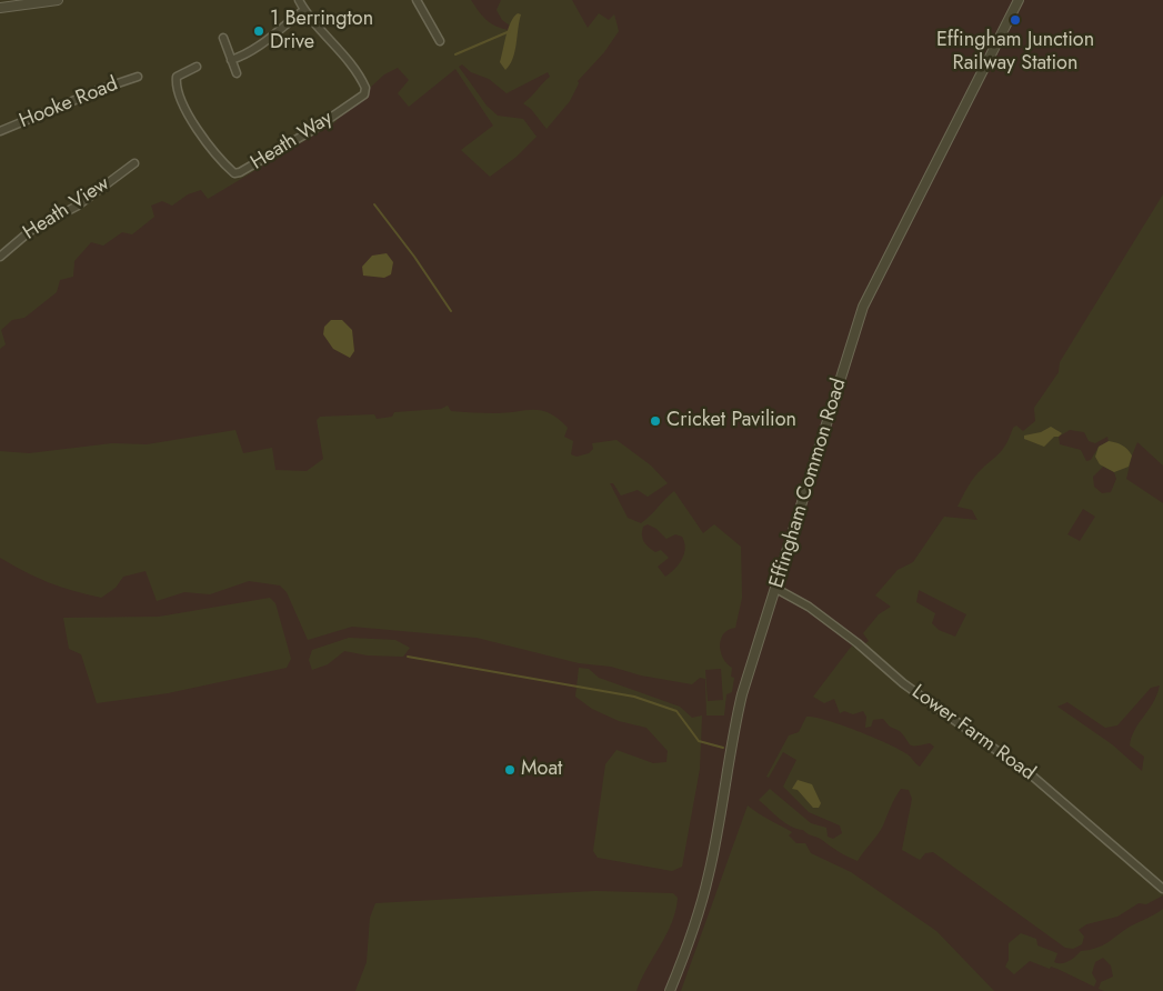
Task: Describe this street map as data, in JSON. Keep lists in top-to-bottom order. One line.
{"streets":{"street":["Hooke Road","Heath Way","Heath View","Effingham Common Road","Lower Farm Road"]},"crossings":[["Effingham Common Road","Lower Farm Road"]],"places":["Effingham Junction Railway Station","1 Berrington Drive","Cricket Pavilion","Moat"]}
